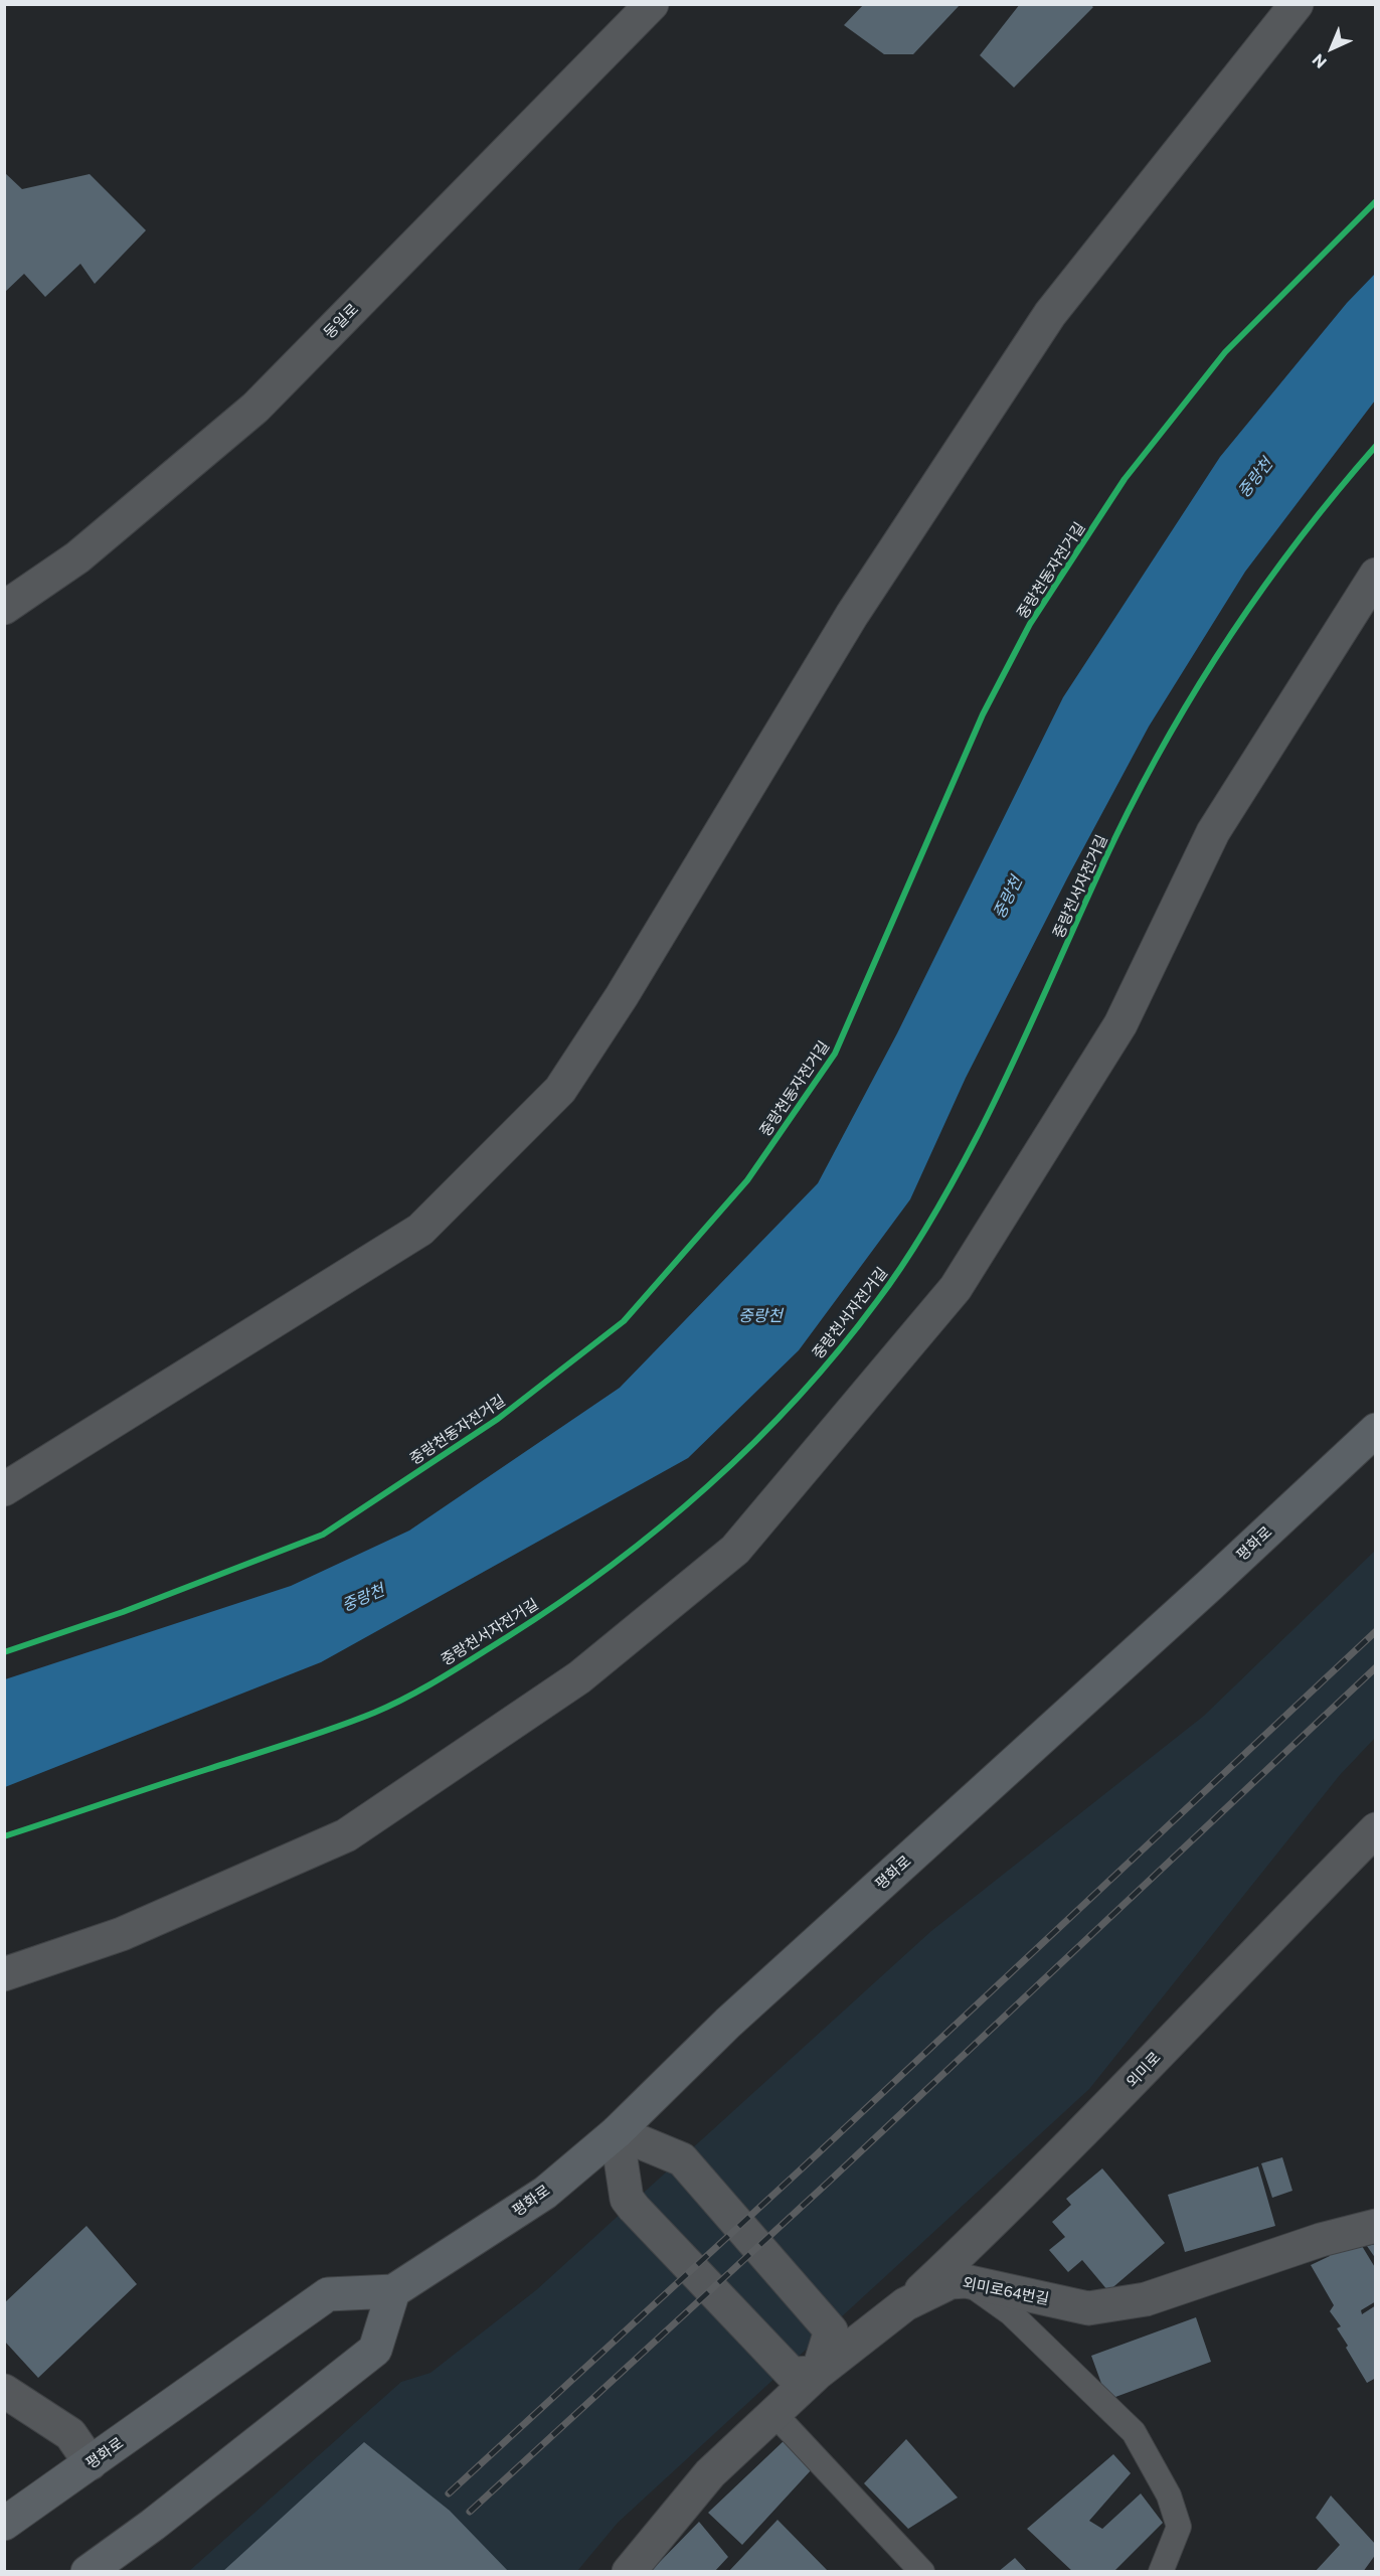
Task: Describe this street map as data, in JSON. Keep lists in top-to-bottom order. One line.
{"streets":{"main road":["평화로"],"street":["동일로","외미로","외미로64번길"],"cycle path":["중랑천동자전거길","중랑천서자전거길"]},"crossings":[["외미로","외미로64번길"]],"water":["중랑천"],"north":"bottom left"}
